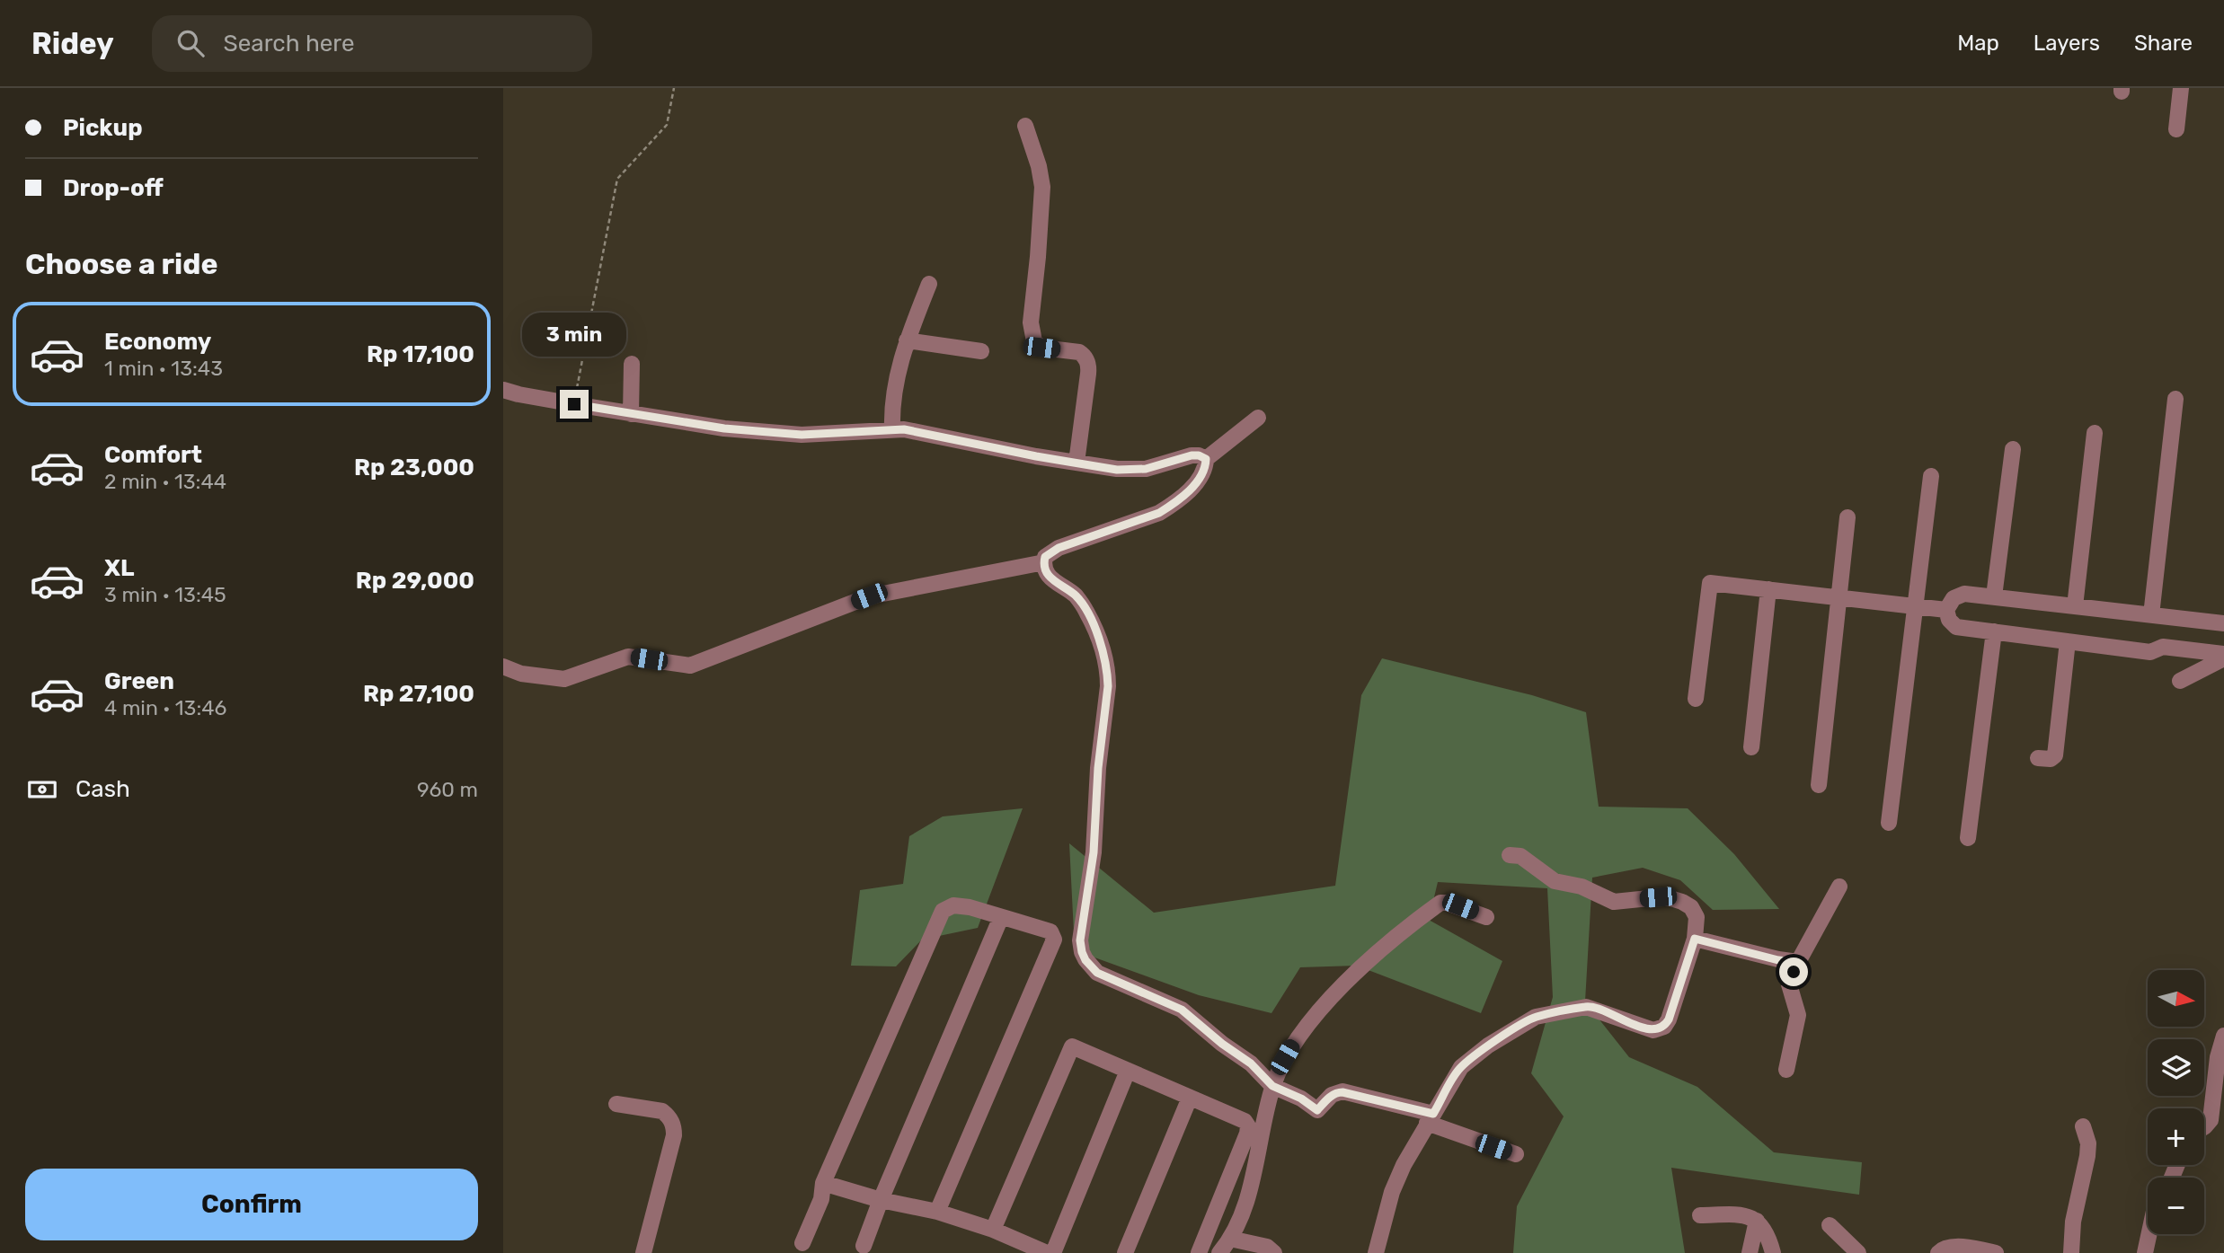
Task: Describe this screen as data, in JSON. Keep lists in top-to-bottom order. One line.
{"north":"right","page":{"header":"Ridey","search":"Search here","nav":["Map","Layers","Share"],"banner":["Pickup","Drop-off"],"heading":"Choose a ride","list":[{"name":"Economy","note":"1 min · 13:43","value":"Rp 17,100"},{"name":"Comfort","note":"2 min · 13:44","value":"Rp 23,000"},{"name":"XL","note":"3 min · 13:45","value":"Rp 29,000"},{"name":"Green","note":"4 min · 13:46","value":"Rp 27,100"}],"bubble":"3 min","pay":["Cash","960 m"],"map_buttons":["+","−"],"buttons":"Confirm"}}
